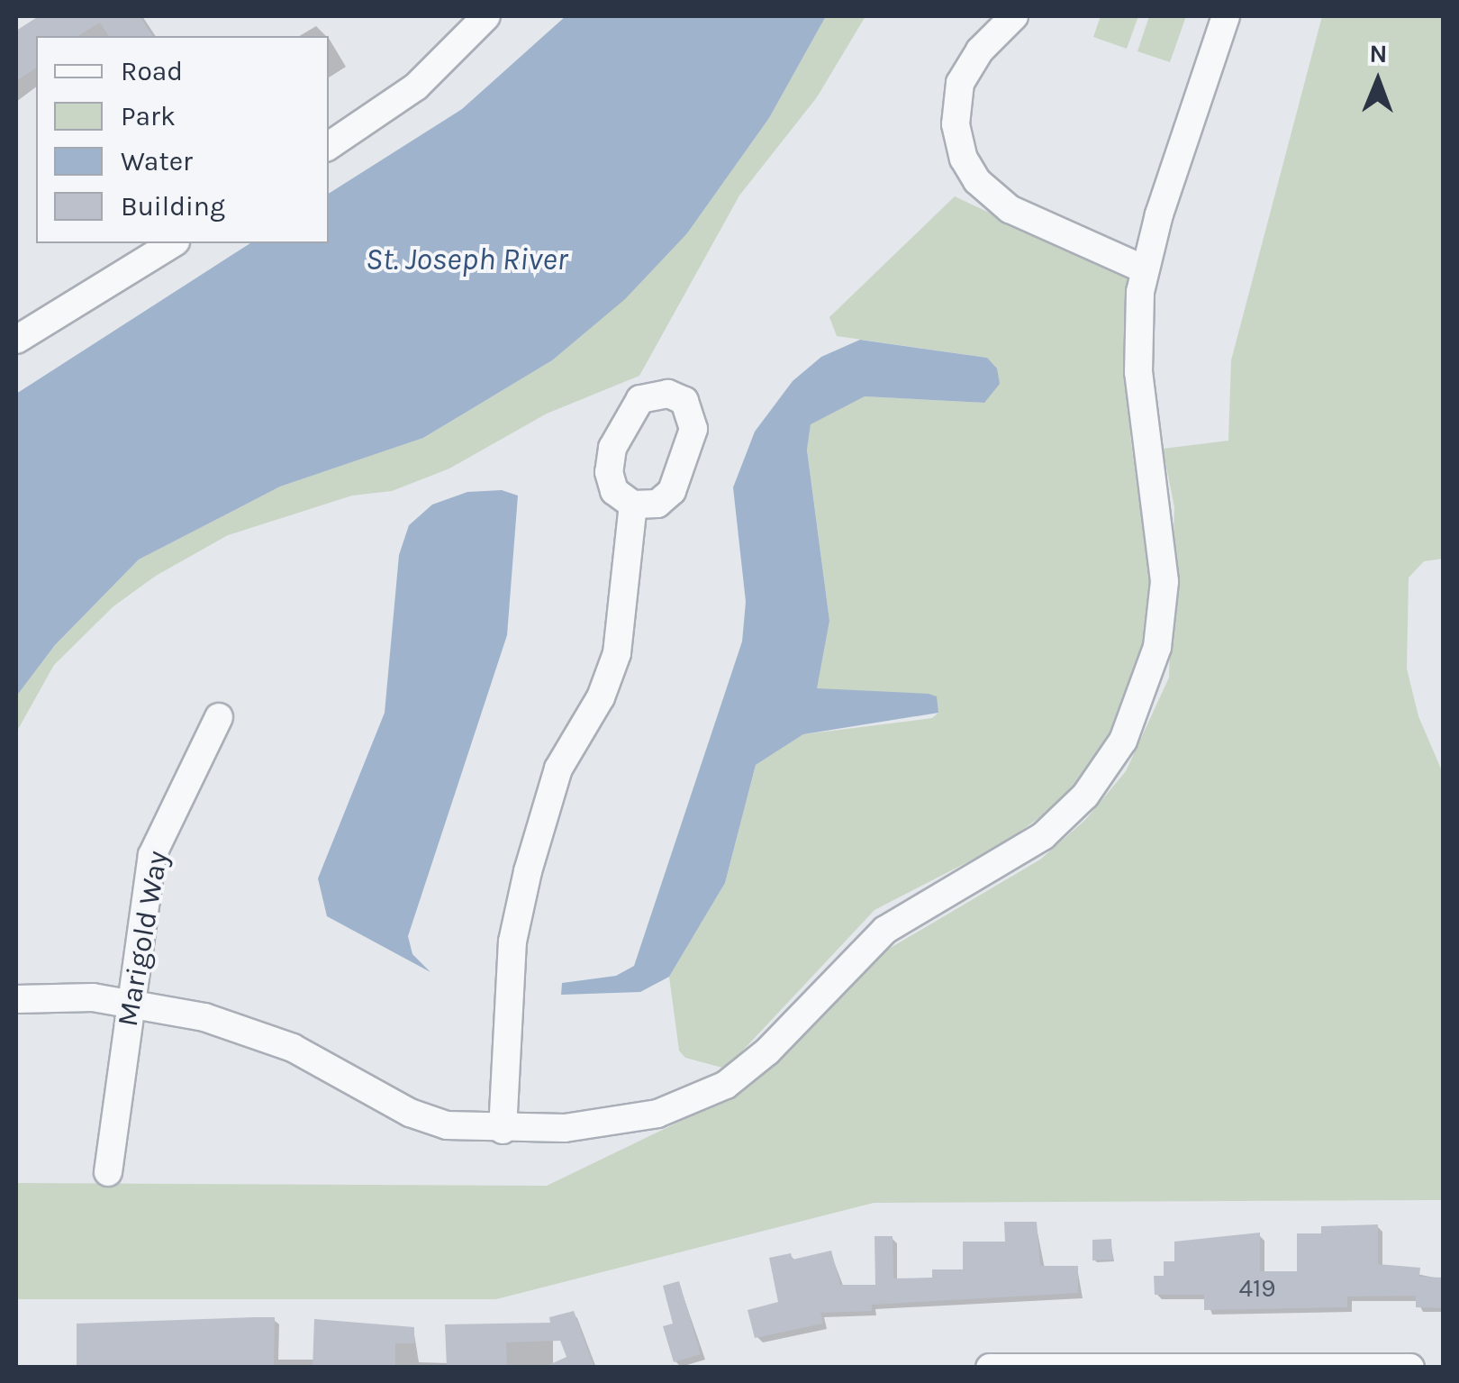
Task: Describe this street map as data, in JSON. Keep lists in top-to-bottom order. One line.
{"streets":{"street":["Marigold Way"]},"water":["St. Joseph River"],"house_numbers":["419"],"legend":["Road","Park","Water","Building"],"north":"top"}
